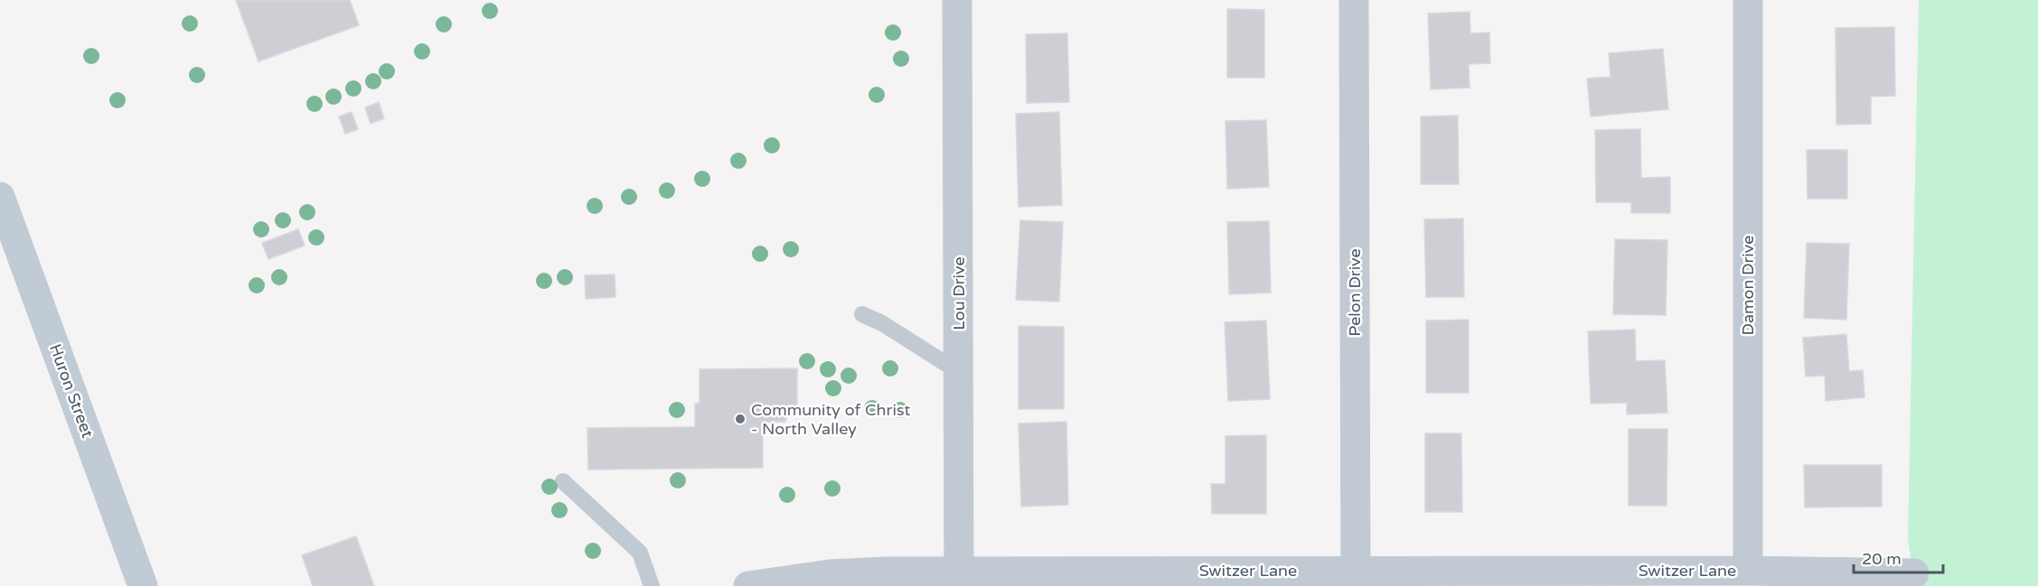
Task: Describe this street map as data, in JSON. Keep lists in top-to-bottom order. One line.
{"streets":{"main road":["Huron Street"],"street":["Damon Drive","Pelon Drive","Lou Drive","Switzer Lane"]},"crossings":[["Damon Drive","Switzer Lane"],["Pelon Drive","Switzer Lane"],["Lou Drive","Switzer Lane"]],"places":["Community of Christ - North Valley"],"scale_bar":"20 m"}
